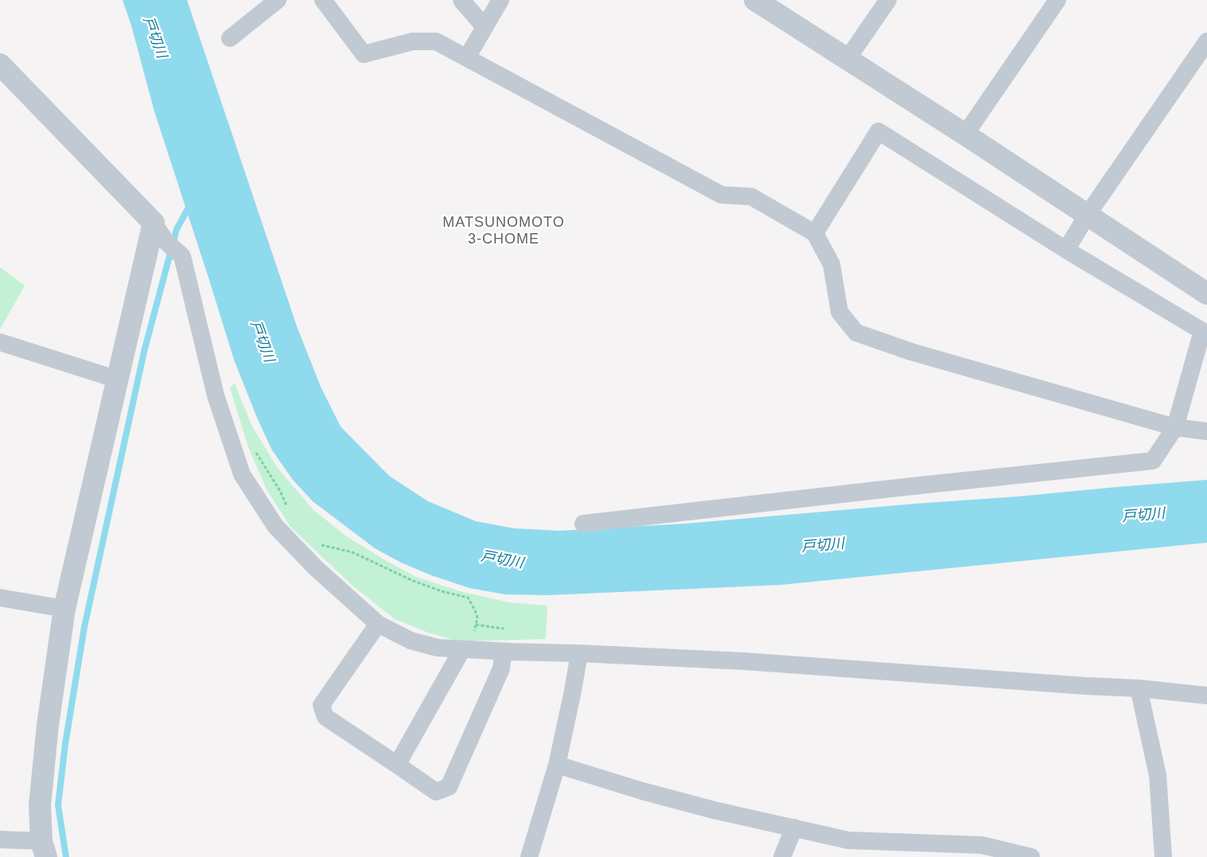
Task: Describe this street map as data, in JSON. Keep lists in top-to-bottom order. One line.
{"districts":["MATSUNOMOTO 3-CHOME"],"water":["戸切川"]}
